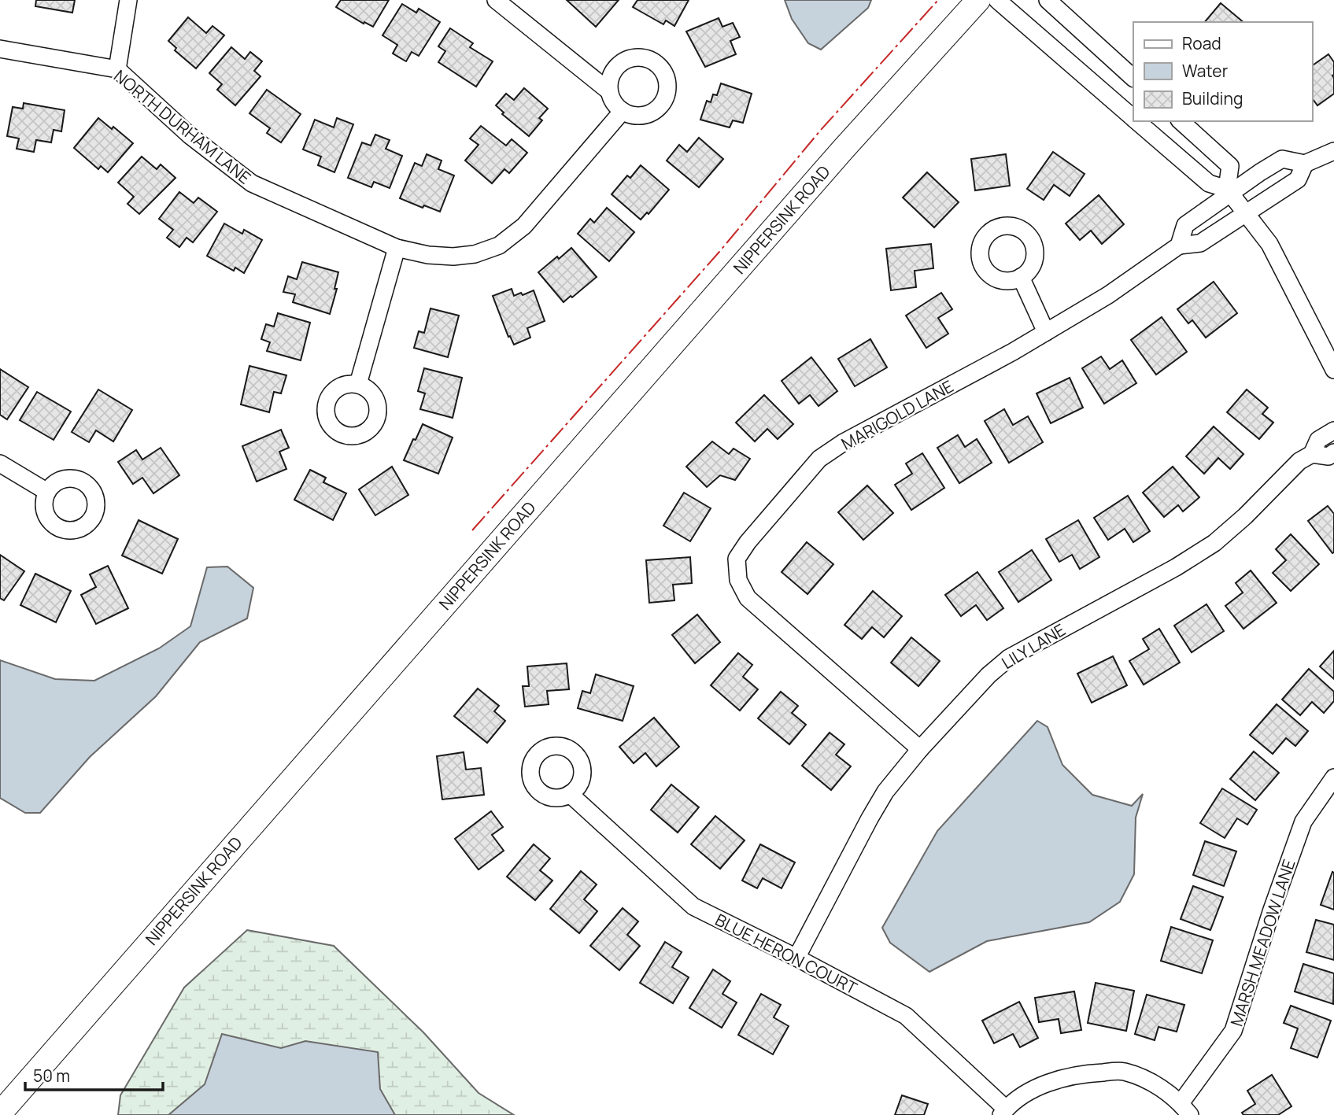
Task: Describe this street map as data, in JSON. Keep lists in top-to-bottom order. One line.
{"streets":{"street":["NORTH DURHAM LANE","NIPPERSINK ROAD","MARIGOLD LANE","LILY LANE","MARSH MEADOW LANE","BLUE HERON COURT"]},"crossings":[["MARIGOLD LANE","LILY LANE"],["LILY LANE","BLUE HERON COURT"]],"legend":["Road","Water","Building"],"scale_bar":"50 m"}
